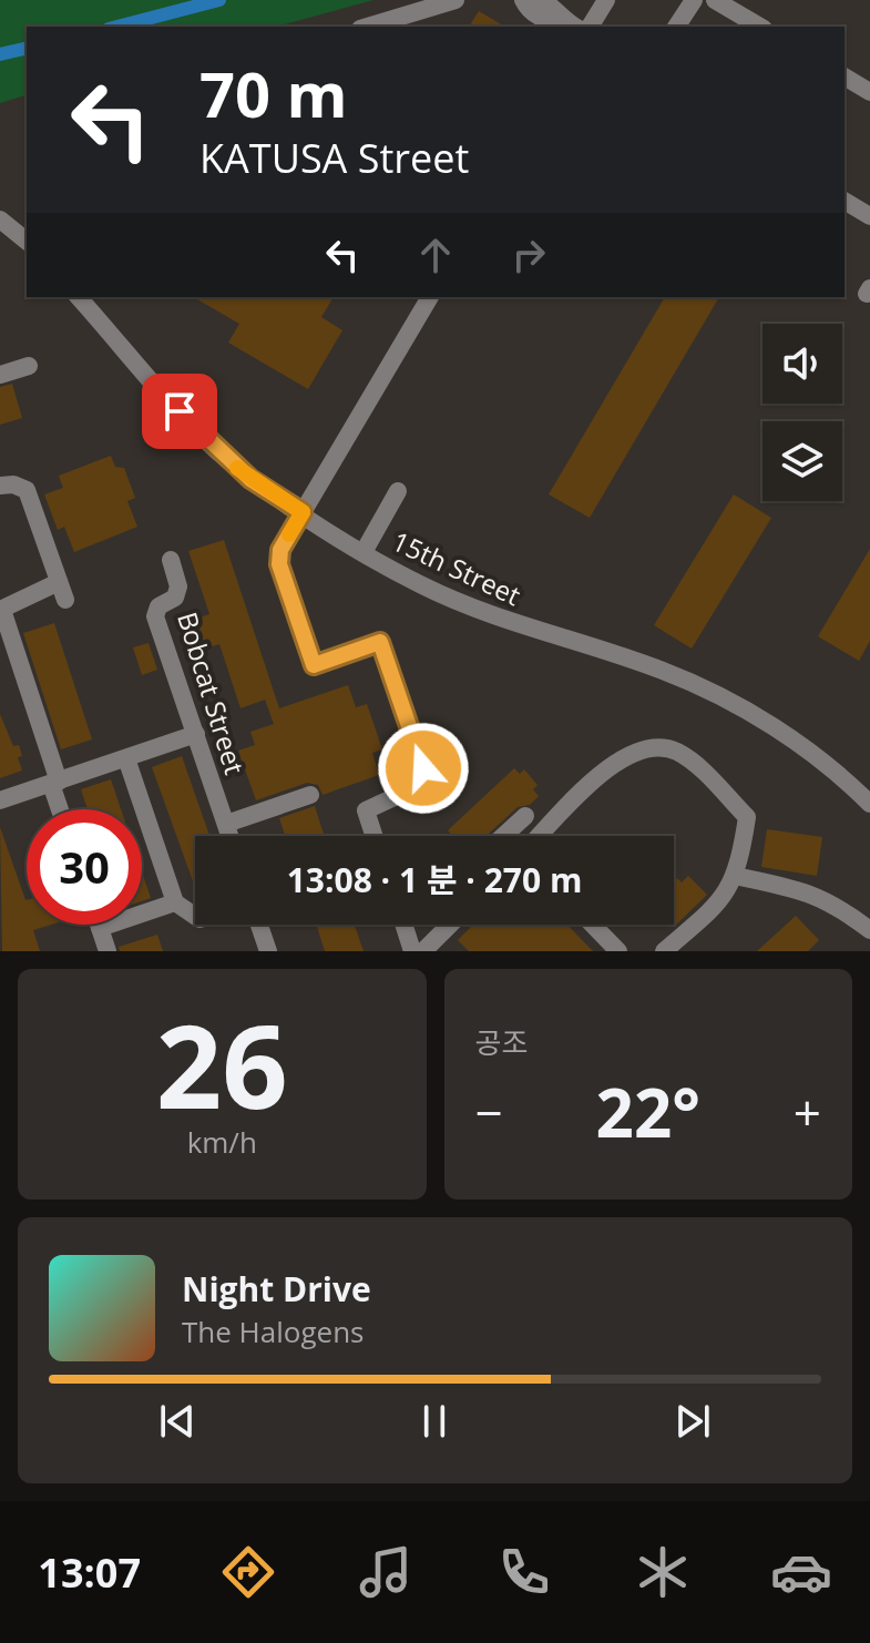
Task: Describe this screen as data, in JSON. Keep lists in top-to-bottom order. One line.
{"streets":{"street":["15th Street","Bobcat Street"]},"page":{"turn":["70 m","KATUSA Street"],"limit":"30","trip":"13:08 · 1 분 · 270 m","tile":[["26","km/h"],"공조"],"heat":["−","22°","+"],"song":["Night Drive","The Halogens"],"tabs":"13:07"}}
